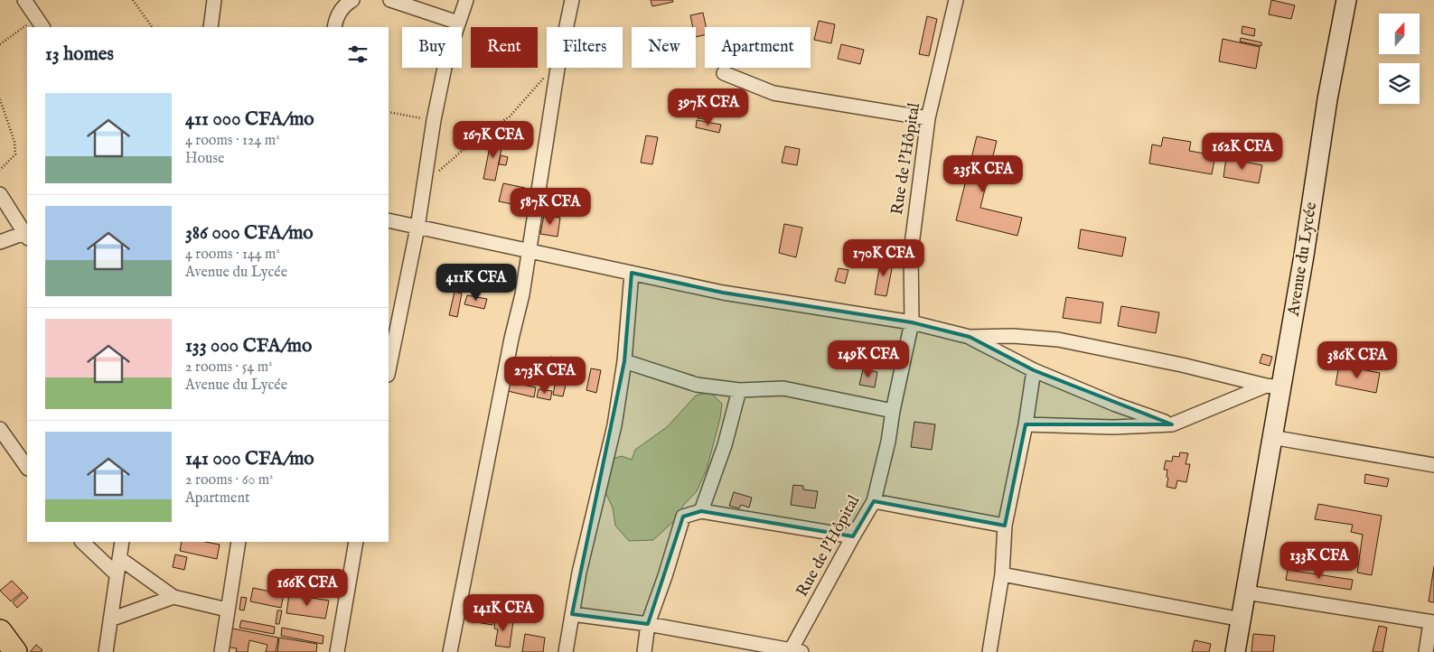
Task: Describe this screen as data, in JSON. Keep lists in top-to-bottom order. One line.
{"streets":{"main road":["Avenue du Lycée"],"street":["Rue de l'Hôpital"]},"north":"top","page":{"chip":["Buy","Rent","Filters","New","Apartment"],"heading":"13 homes","list":[{"name":"411 000 CFA/mo","note":"4 rooms · 124 m² · House"},{"name":"386 000 CFA/mo","note":"4 rooms · 144 m² · Avenue du Lycée"},{"name":"133 000 CFA/mo","note":"2 rooms · 54 m² · Avenue du Lycée"},{"name":"141 000 CFA/mo","note":"2 rooms · 60 m² · Apartment"}],"price":["397K CFA","167K CFA","162K CFA","235K CFA","587K CFA","170K CFA","411K CFA","149K CFA","386K CFA","273K CFA","133K CFA","166K CFA","141K CFA"]}}
